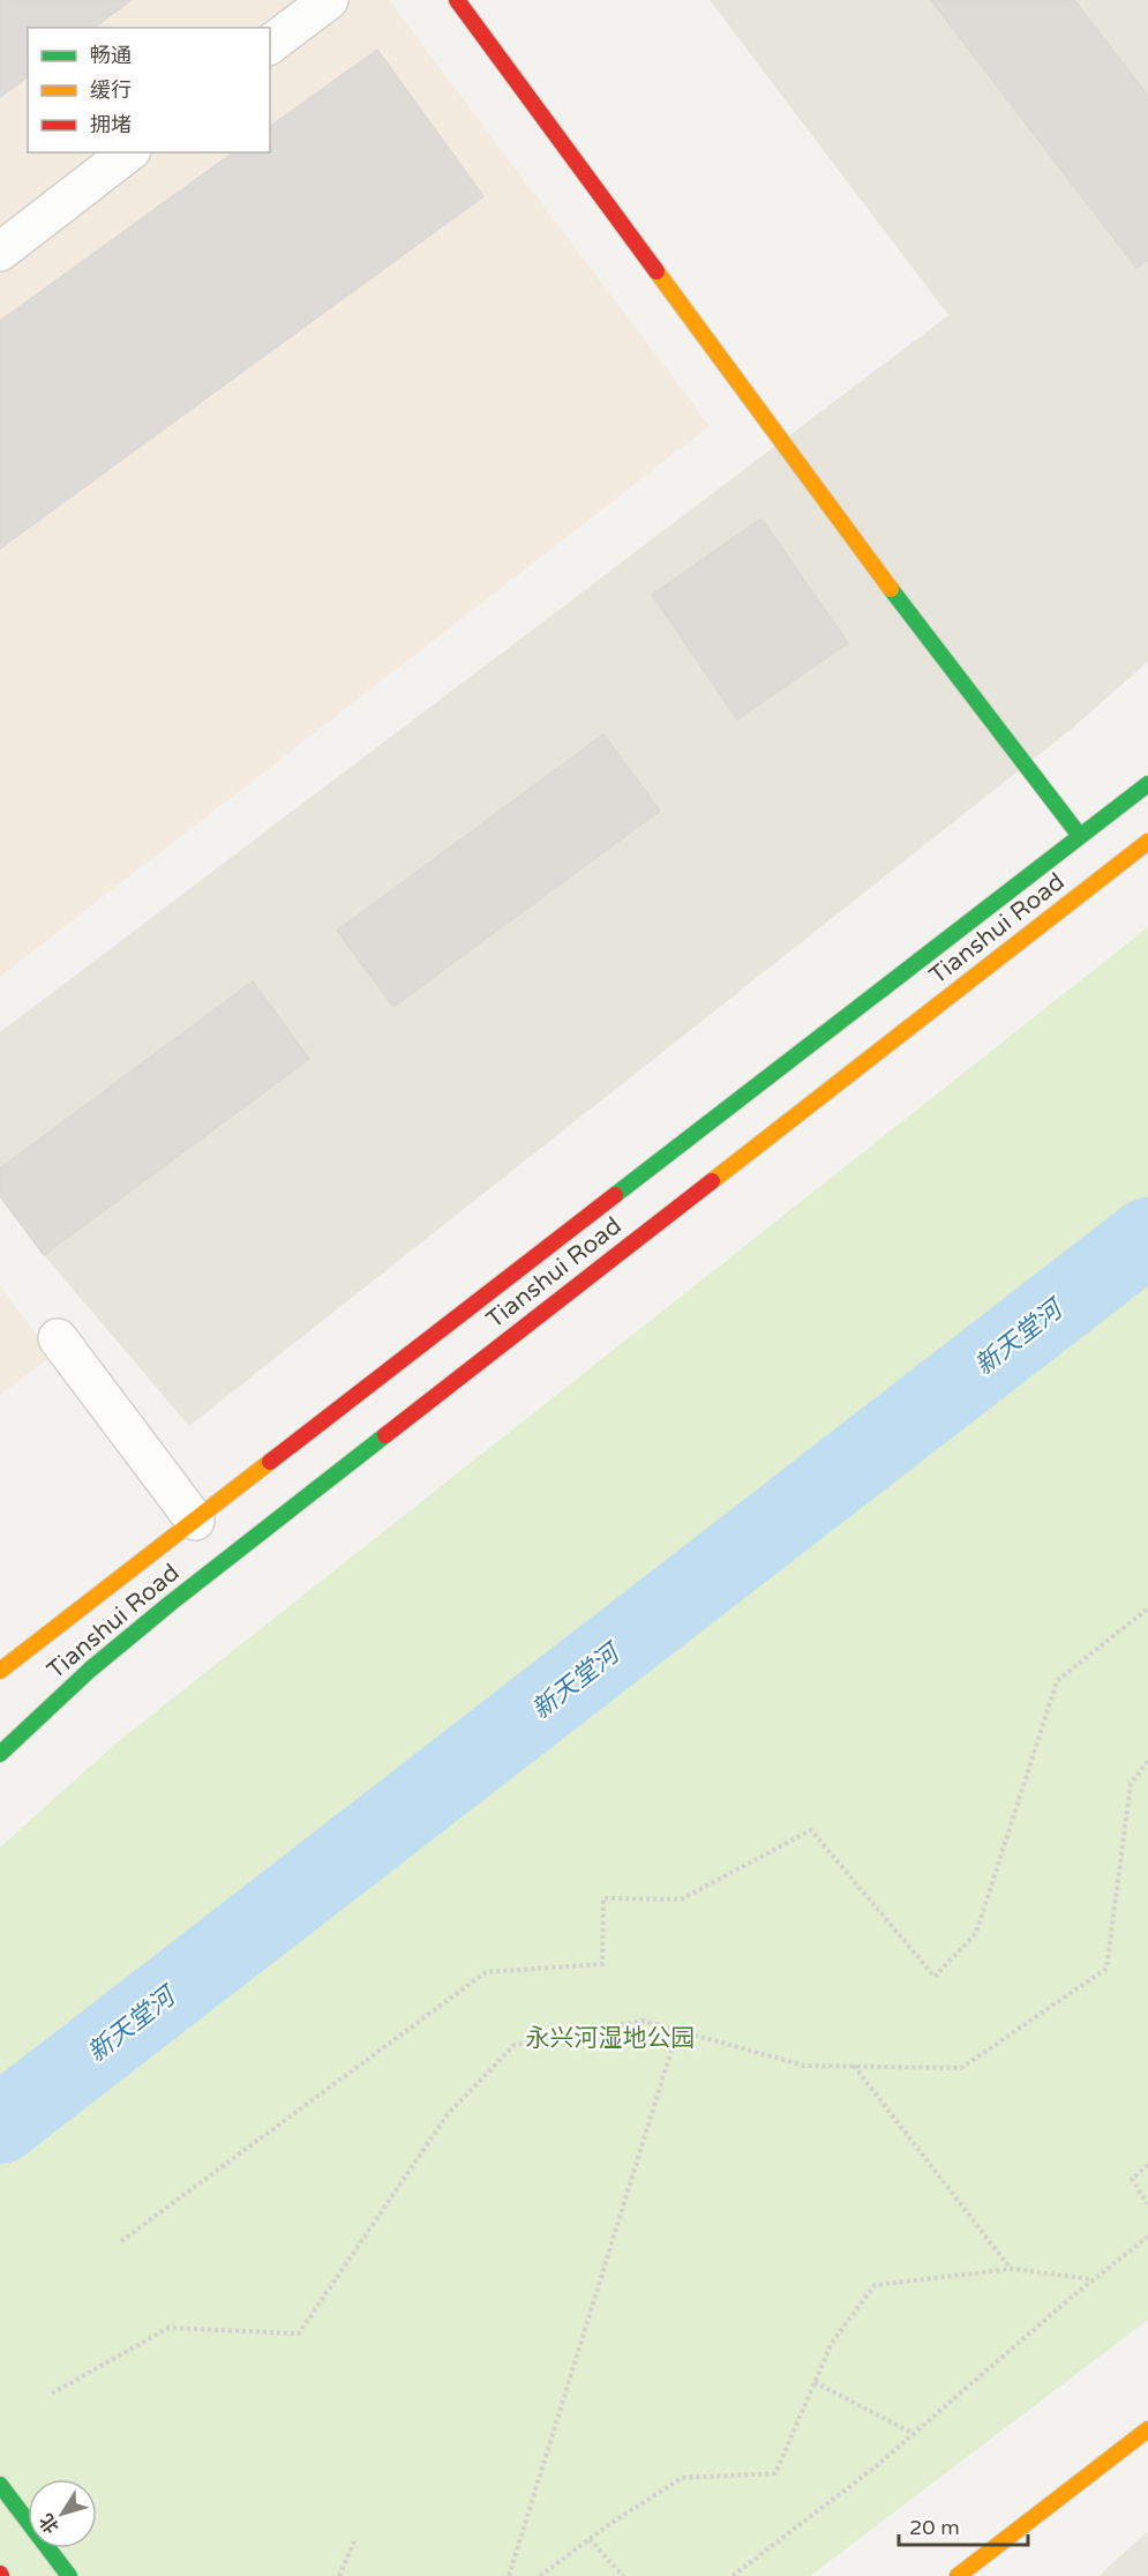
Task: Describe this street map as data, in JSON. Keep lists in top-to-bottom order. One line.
{"streets":{"main road":["Tianshui Road"]},"water":["新天堂河"],"parks":["永兴河湿地公园"],"legend":["畅通","缓行","拥堵"],"scale_bar":"20 m","north":"bottom left"}
